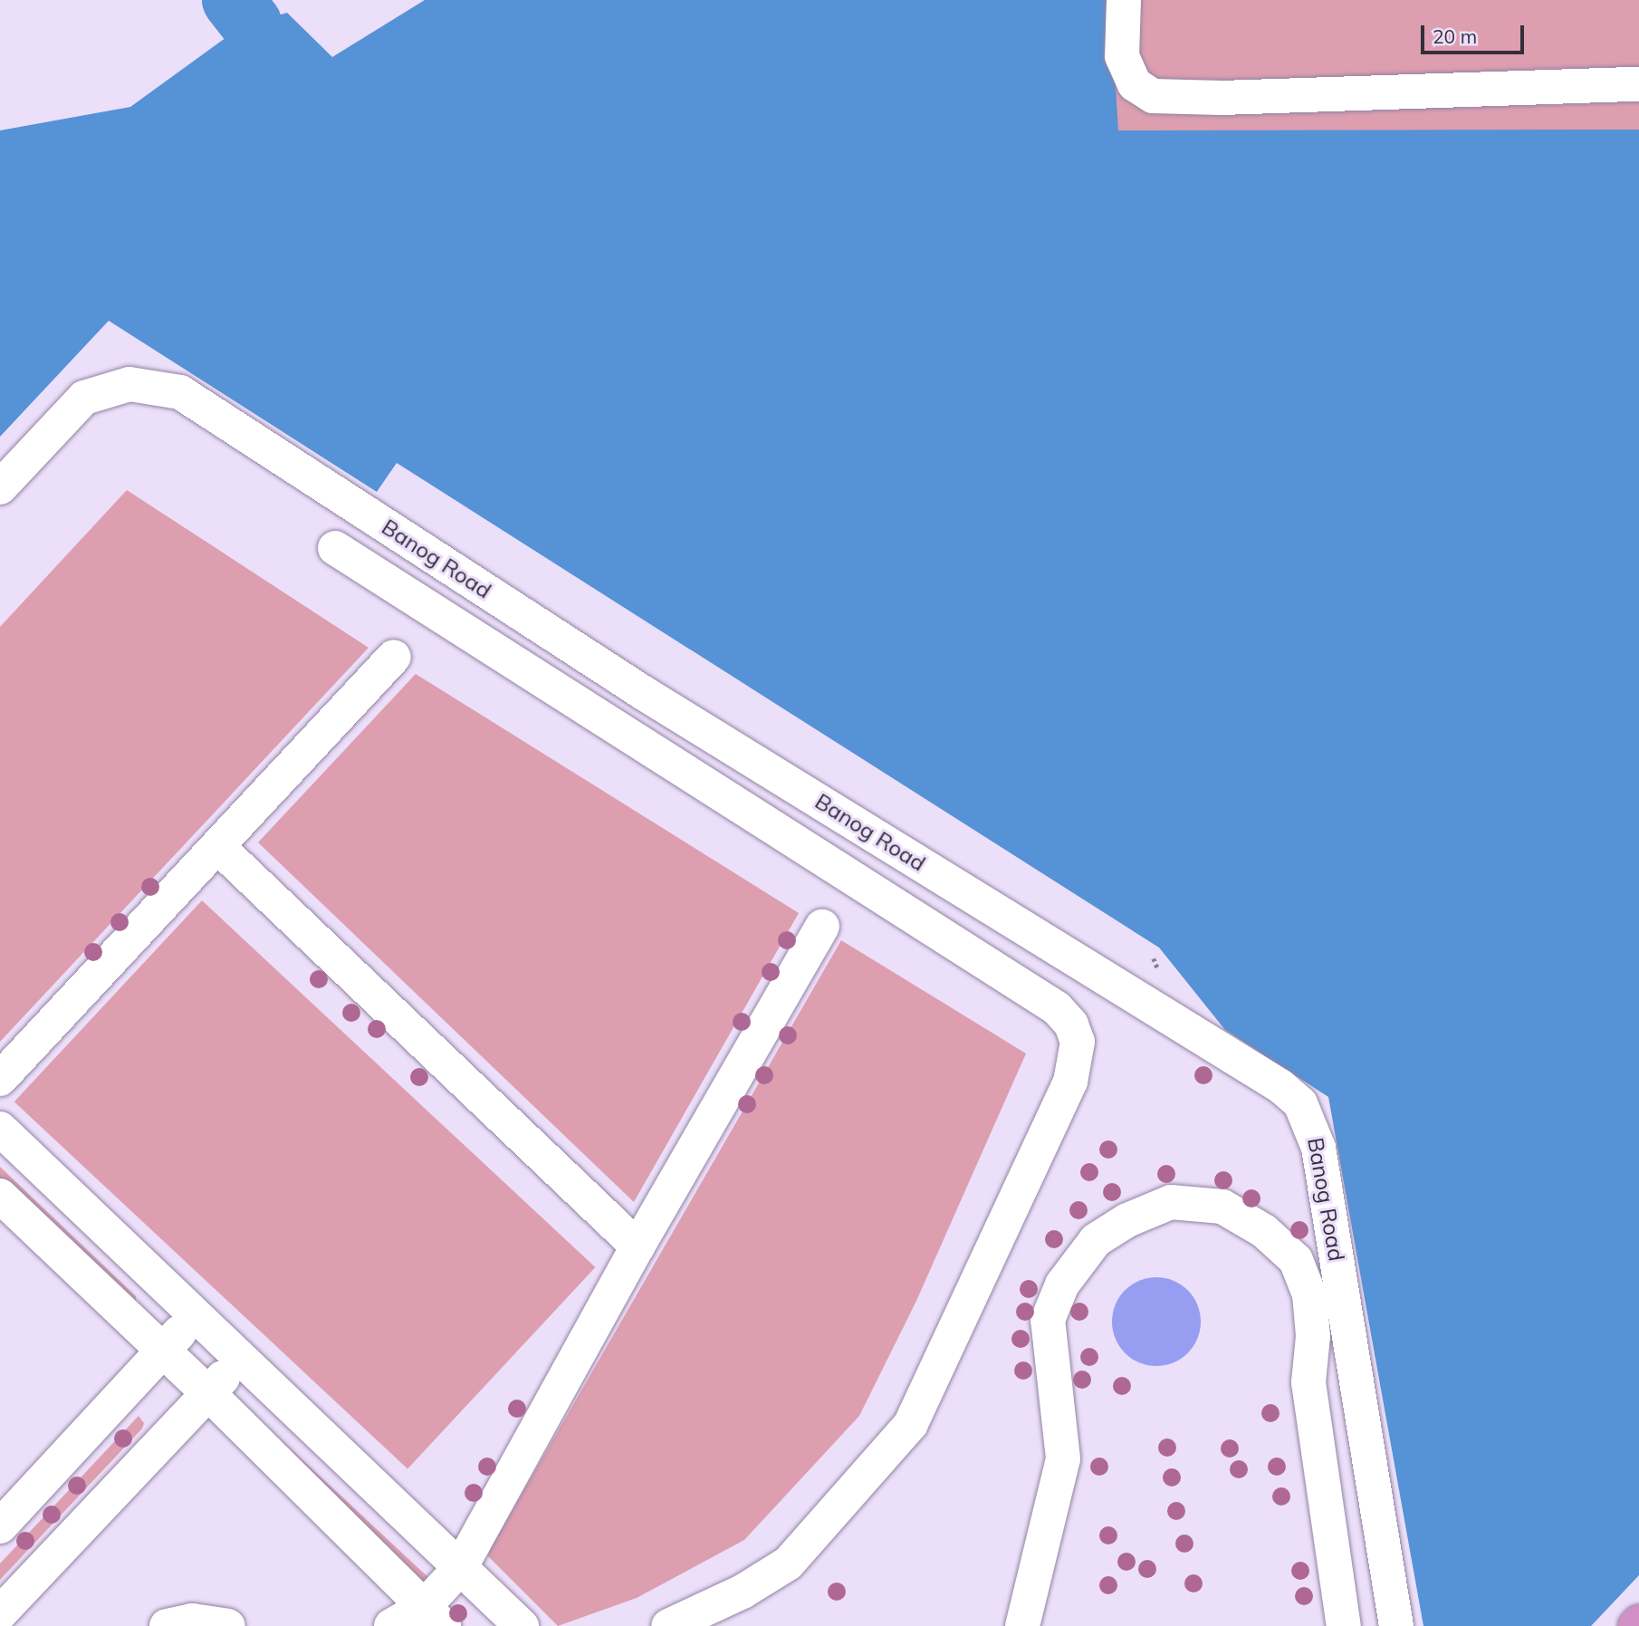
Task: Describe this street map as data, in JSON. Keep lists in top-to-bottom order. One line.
{"streets":{"lane":["Banog Road"]},"scale_bar":"20 m"}
